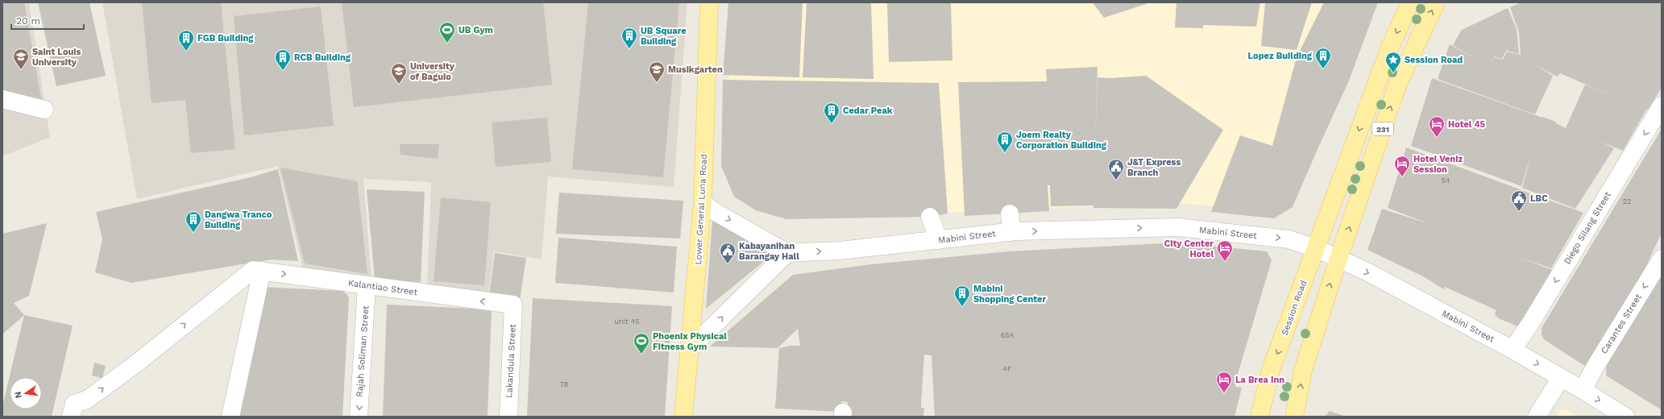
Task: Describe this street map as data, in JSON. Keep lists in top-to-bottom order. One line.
{"streets":{"main road":["231","Lower General Luna Road","Session Road"],"street":["Diego Silang Street","Mabini Street","Kalantiao Street","Carantes Street","Rajah Soliman Street","Lakandula Street"]},"crossings":[["231","Mabini Street"],["Diego Silang Street","Mabini Street"],["Mabini Street","Session Road"],["Mabini Street","Carantes Street"],["Kalantiao Street","Rajah Soliman Street"],["Kalantiao Street","Lakandula Street"]],"one_way":["Diego Silang Street","Mabini Street","Carantes Street"],"places":{"sports":["UB Gym","Phoenix Physical Fitness Gym"],"building":["UB Square Building","FGB Building","Lopez Building","RCB Building","Cedar Peak","Joem Realty Corporation Building","Dangwa Tranco Building","Mabini Shopping Center"],"school or university":["Saint Louis University","Musikgarten","University of Baguio"],"place":["Session Road"],"hotel":["Hotel 45","Hotel Veniz Session","City Center Hotel","La Brea Inn"],"public building":["J&T Express Branch","LBC","Kabayanihan Barangay Hall"]},"house_numbers":["54","22","unit 45","65A","4F","78"],"scale_bar":"20 m","north":"left"}
